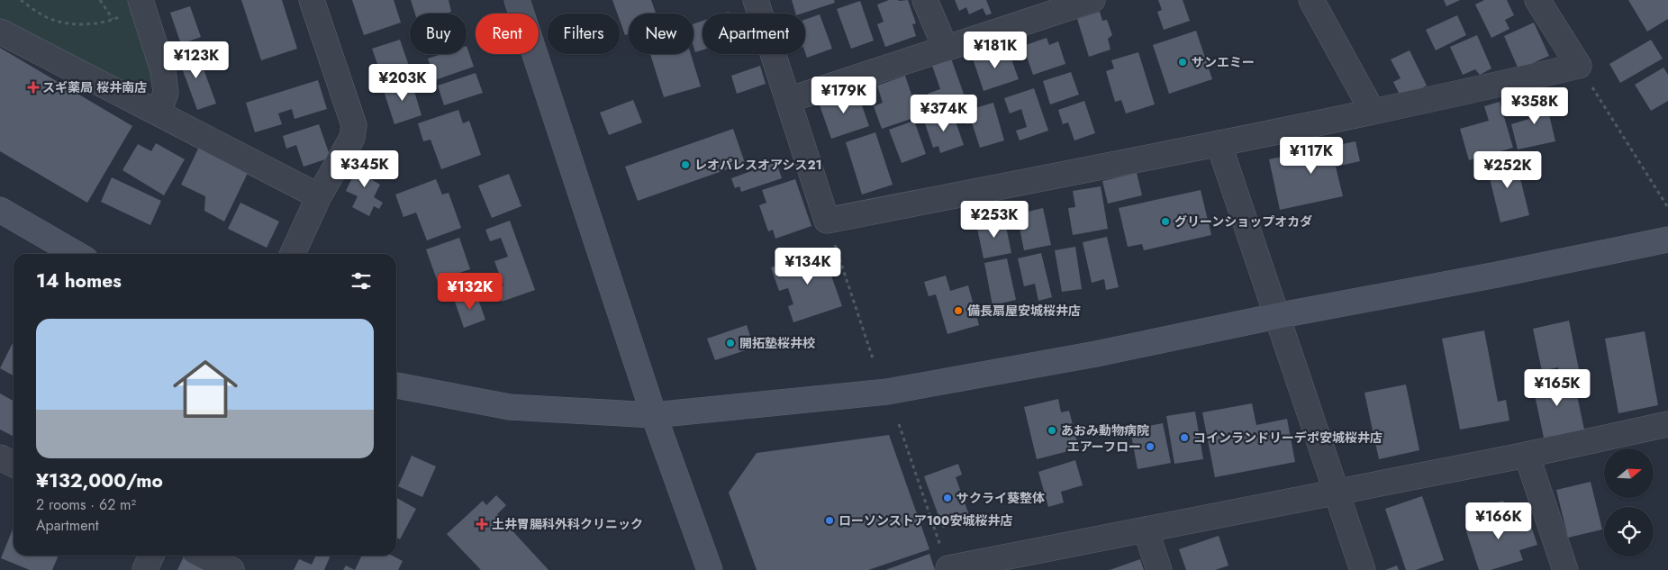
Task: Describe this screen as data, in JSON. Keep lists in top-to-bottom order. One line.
{"places":{"other":["サンエミー","レオパレスオアシス21","グリーンショップオカダ","備長扇屋安城桜井店","開拓塾桜井校","あおみ動物病院","コインランドリーデポ安城桜井店","エアーフロー","サクライ葵整体","ローソンストア100安城桜井店"],"health":["スギ薬局 桜井南店","土井胃腸科外科クリニック"]},"north":"right","page":{"chip":["Buy","Rent","Filters","New","Apartment"],"price":["¥181K","¥123K","¥203K","¥179K","¥358K","¥374K","¥117K","¥345K","¥252K","¥253K","¥134K","¥132K","¥165K","¥166K"],"heading":"14 homes","list":[{"name":"¥132,000/mo","note":"2 rooms · 62 m² · Apartment"}]}}
